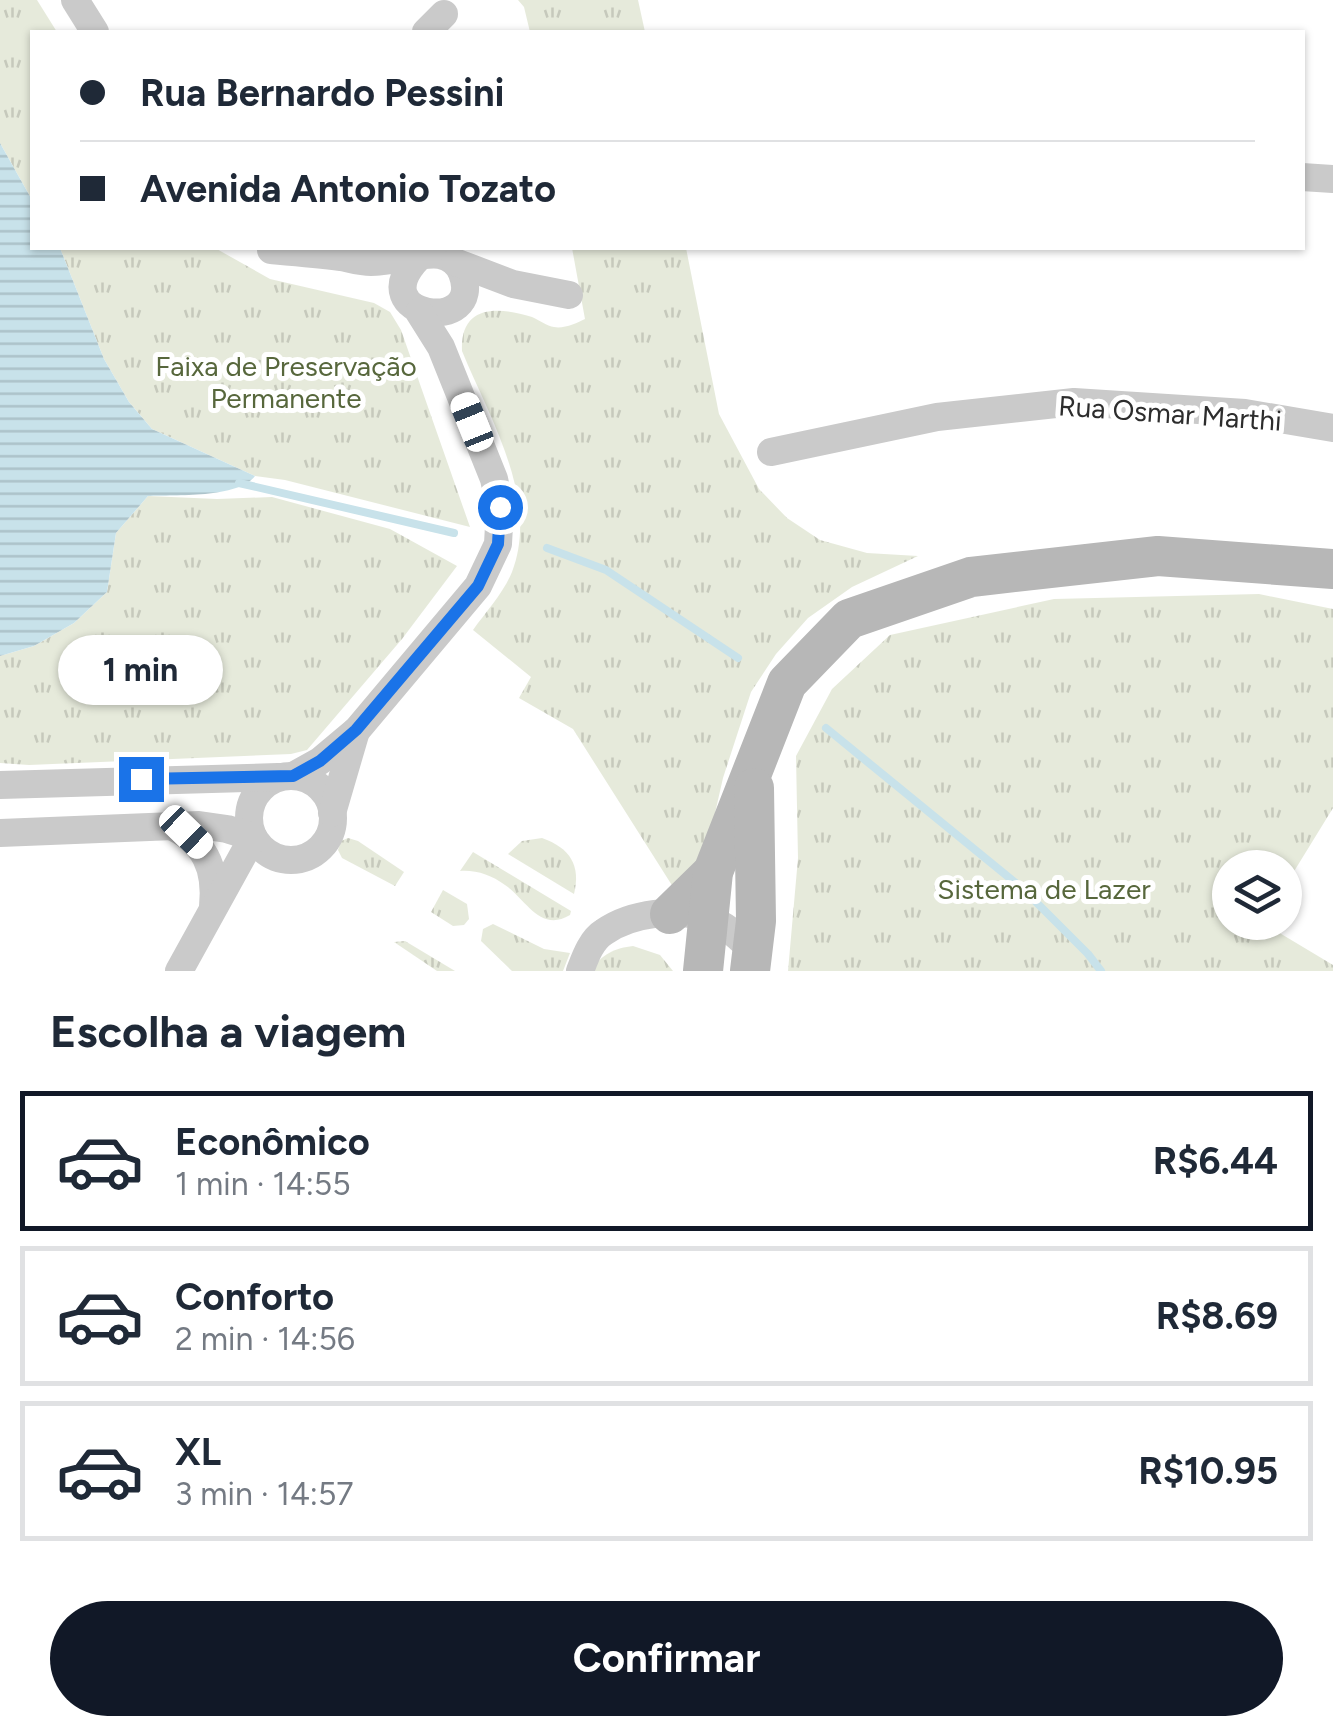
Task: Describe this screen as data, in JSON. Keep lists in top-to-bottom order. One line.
{"streets":{"street":["Rua Osmar Marthi"]},"parks":["Faixa de Preservação Permanente","Sistema de Lazer"],"page":{"banner":["Rua Bernardo Pessini","Avenida Antonio Tozato"],"bubble":"1 min","heading":"Escolha a viagem","list":[{"name":"Econômico","note":"1 min · 14:55","value":"R$6.44"},{"name":"Conforto","note":"2 min · 14:56","value":"R$8.69"},{"name":"XL","note":"3 min · 14:57","value":"R$10.95"}],"buttons":"Confirmar"}}
